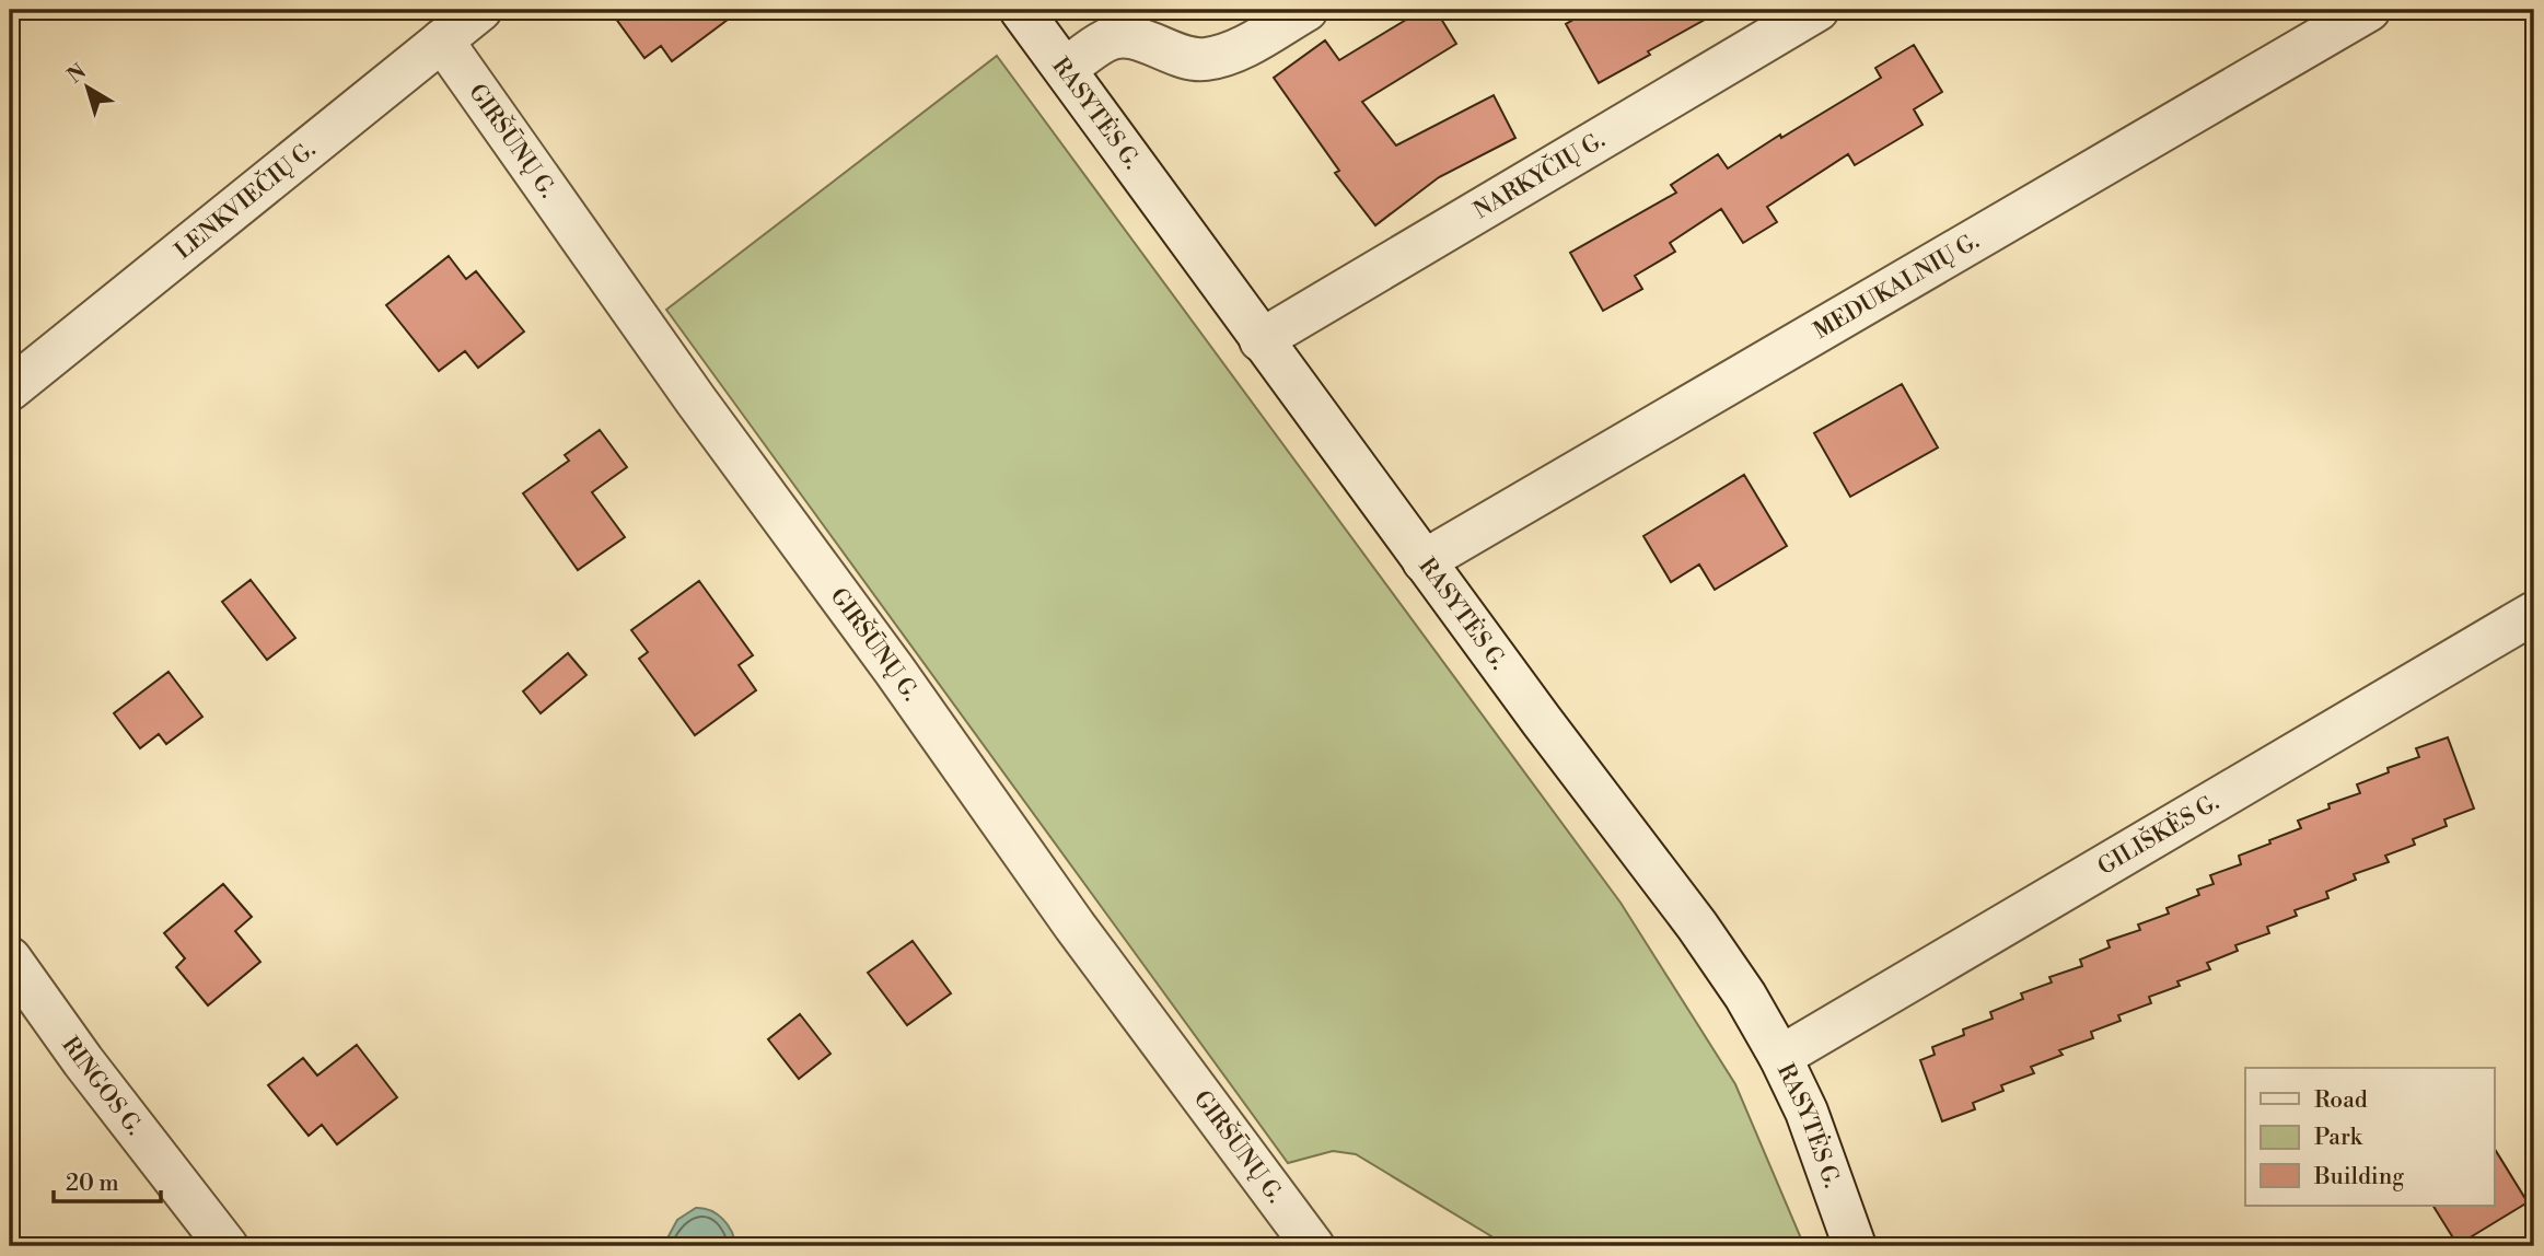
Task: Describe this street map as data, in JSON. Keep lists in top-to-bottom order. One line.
{"streets":{"street":["RASYTĖS G.","GIRŠŪNŲ G.","NARKYČIŲ G.","LENKVIEČIŲ G.","MEDUKALNIŲ G.","GILIŠKĖS G.","RINGOS G."]},"crossings":[["RASYTĖS G.","NARKYČIŲ G."],["RASYTĖS G.","MEDUKALNIŲ G."],["RASYTĖS G.","GILIŠKĖS G."],["GIRŠŪNŲ G.","LENKVIEČIŲ G."]],"legend":["Road","Park","Building"],"scale_bar":"20 m","north":"top left"}
